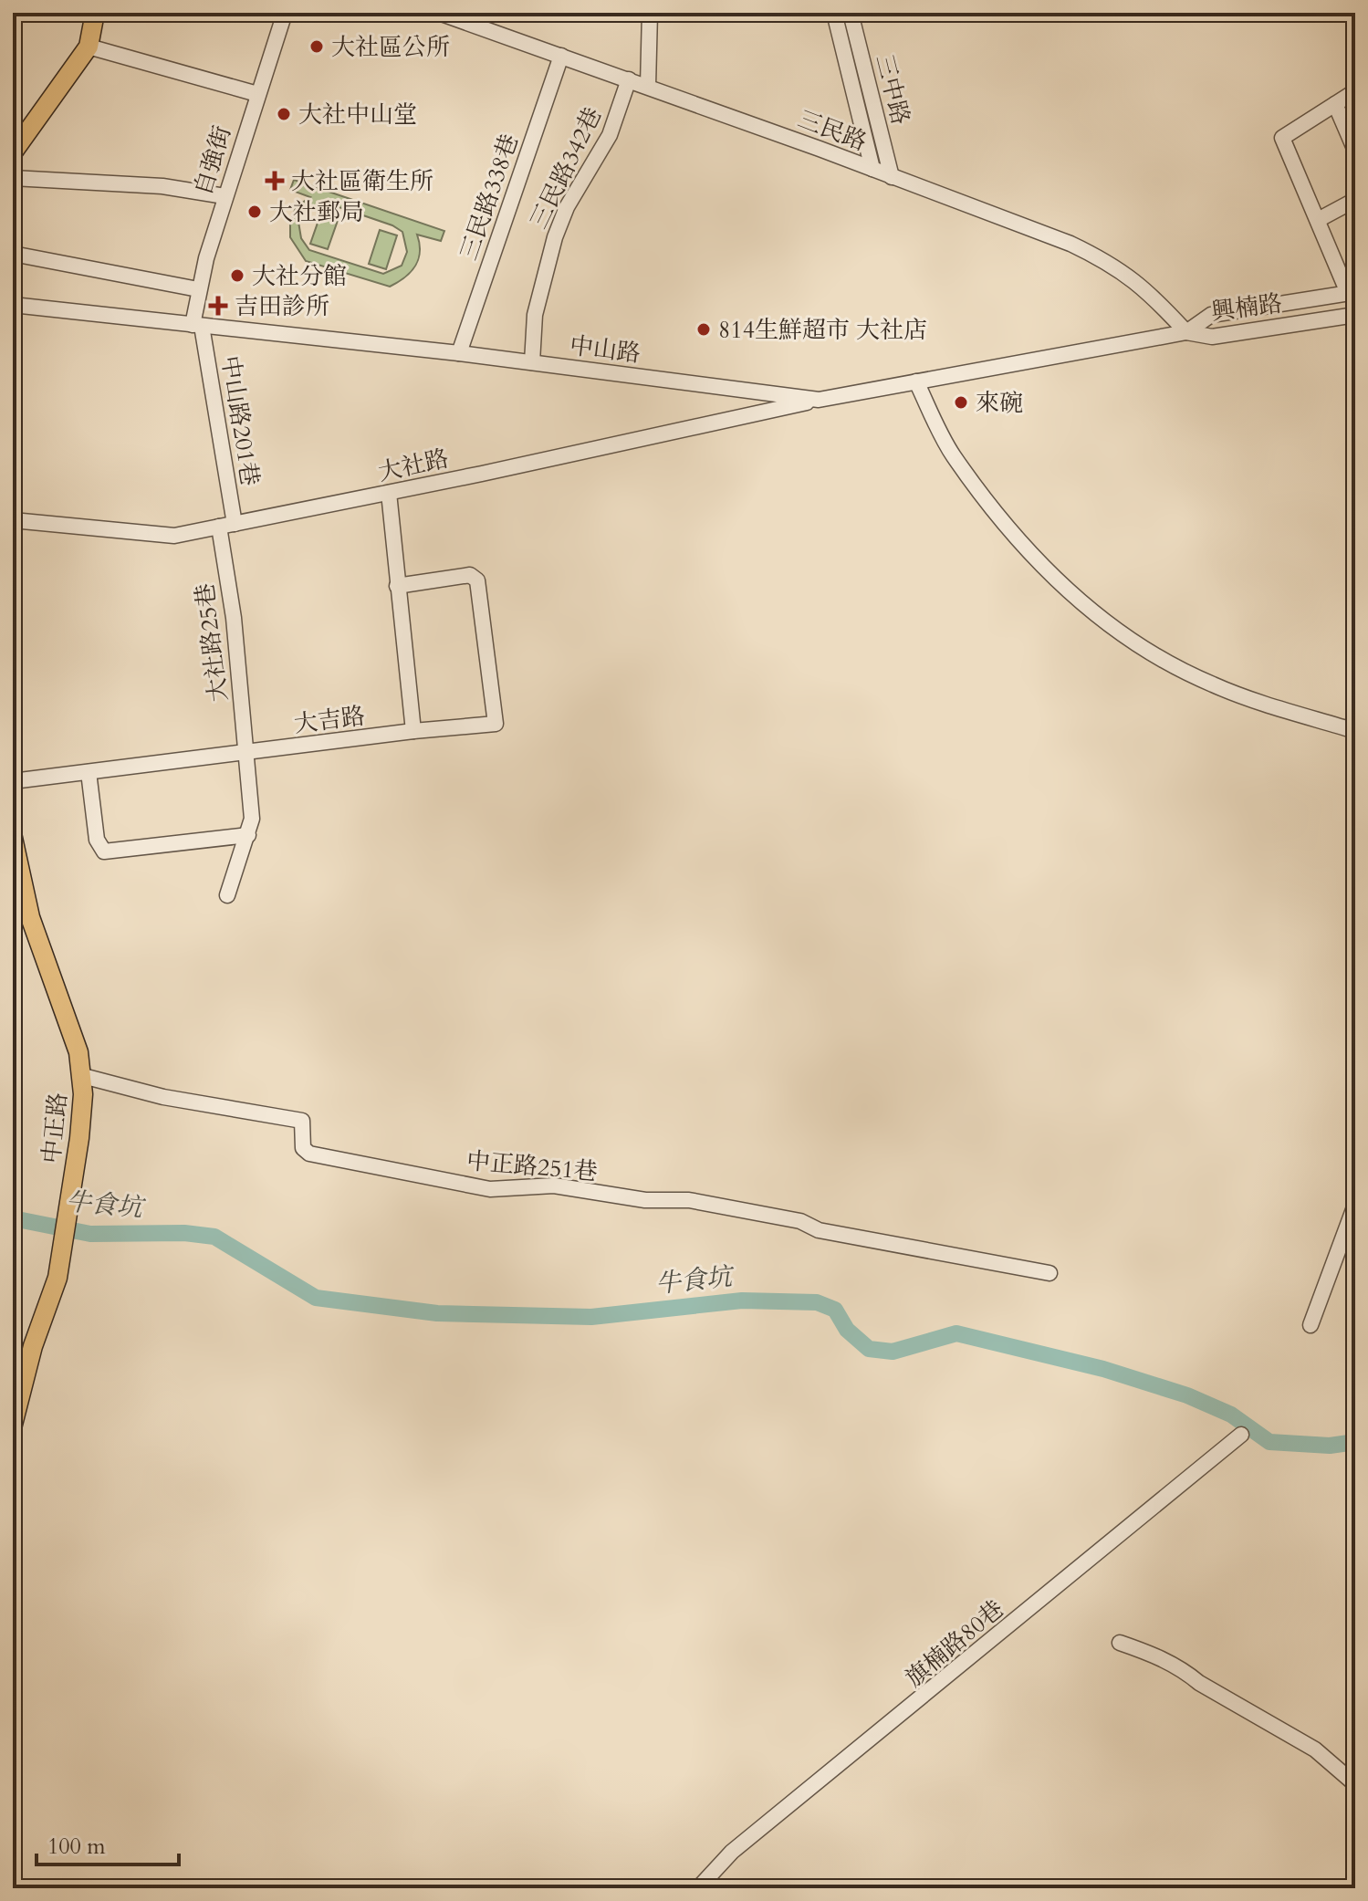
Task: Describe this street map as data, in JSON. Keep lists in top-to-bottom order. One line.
{"streets":{"main road":["中正路"],"street":["三中路","三民路","自強街","三民路342巷","三民路338巷","興楠路","中山路","中山路201巷","大社路","大社路25巷","大吉路","中正路251巷","旗楠路80巷"]},"crossings":[["三中路","三民路"],["三民路","三民路342巷"],["三民路","三民路338巷"],["三民路","興楠路"],["三民路","中山路"],["自強街","中山路"],["自強街","中山路201巷"],["三民路342巷","中山路"],["三民路338巷","中山路"],["興楠路","中山路"],["中山路","中山路201巷"],["中山路","大社路"],["中山路201巷","大社路"],["大社路","大社路25巷"],["大社路25巷","大吉路"],["中正路","中正路251巷"]],"water":["牛食坑"],"places":{"other":["大社區公所","大社中山堂","大社郵局","大社分館","814生鮮超市 大社店","來碗"],"health":["大社區衛生所","吉田診所"]},"scale_bar":"100 m"}
